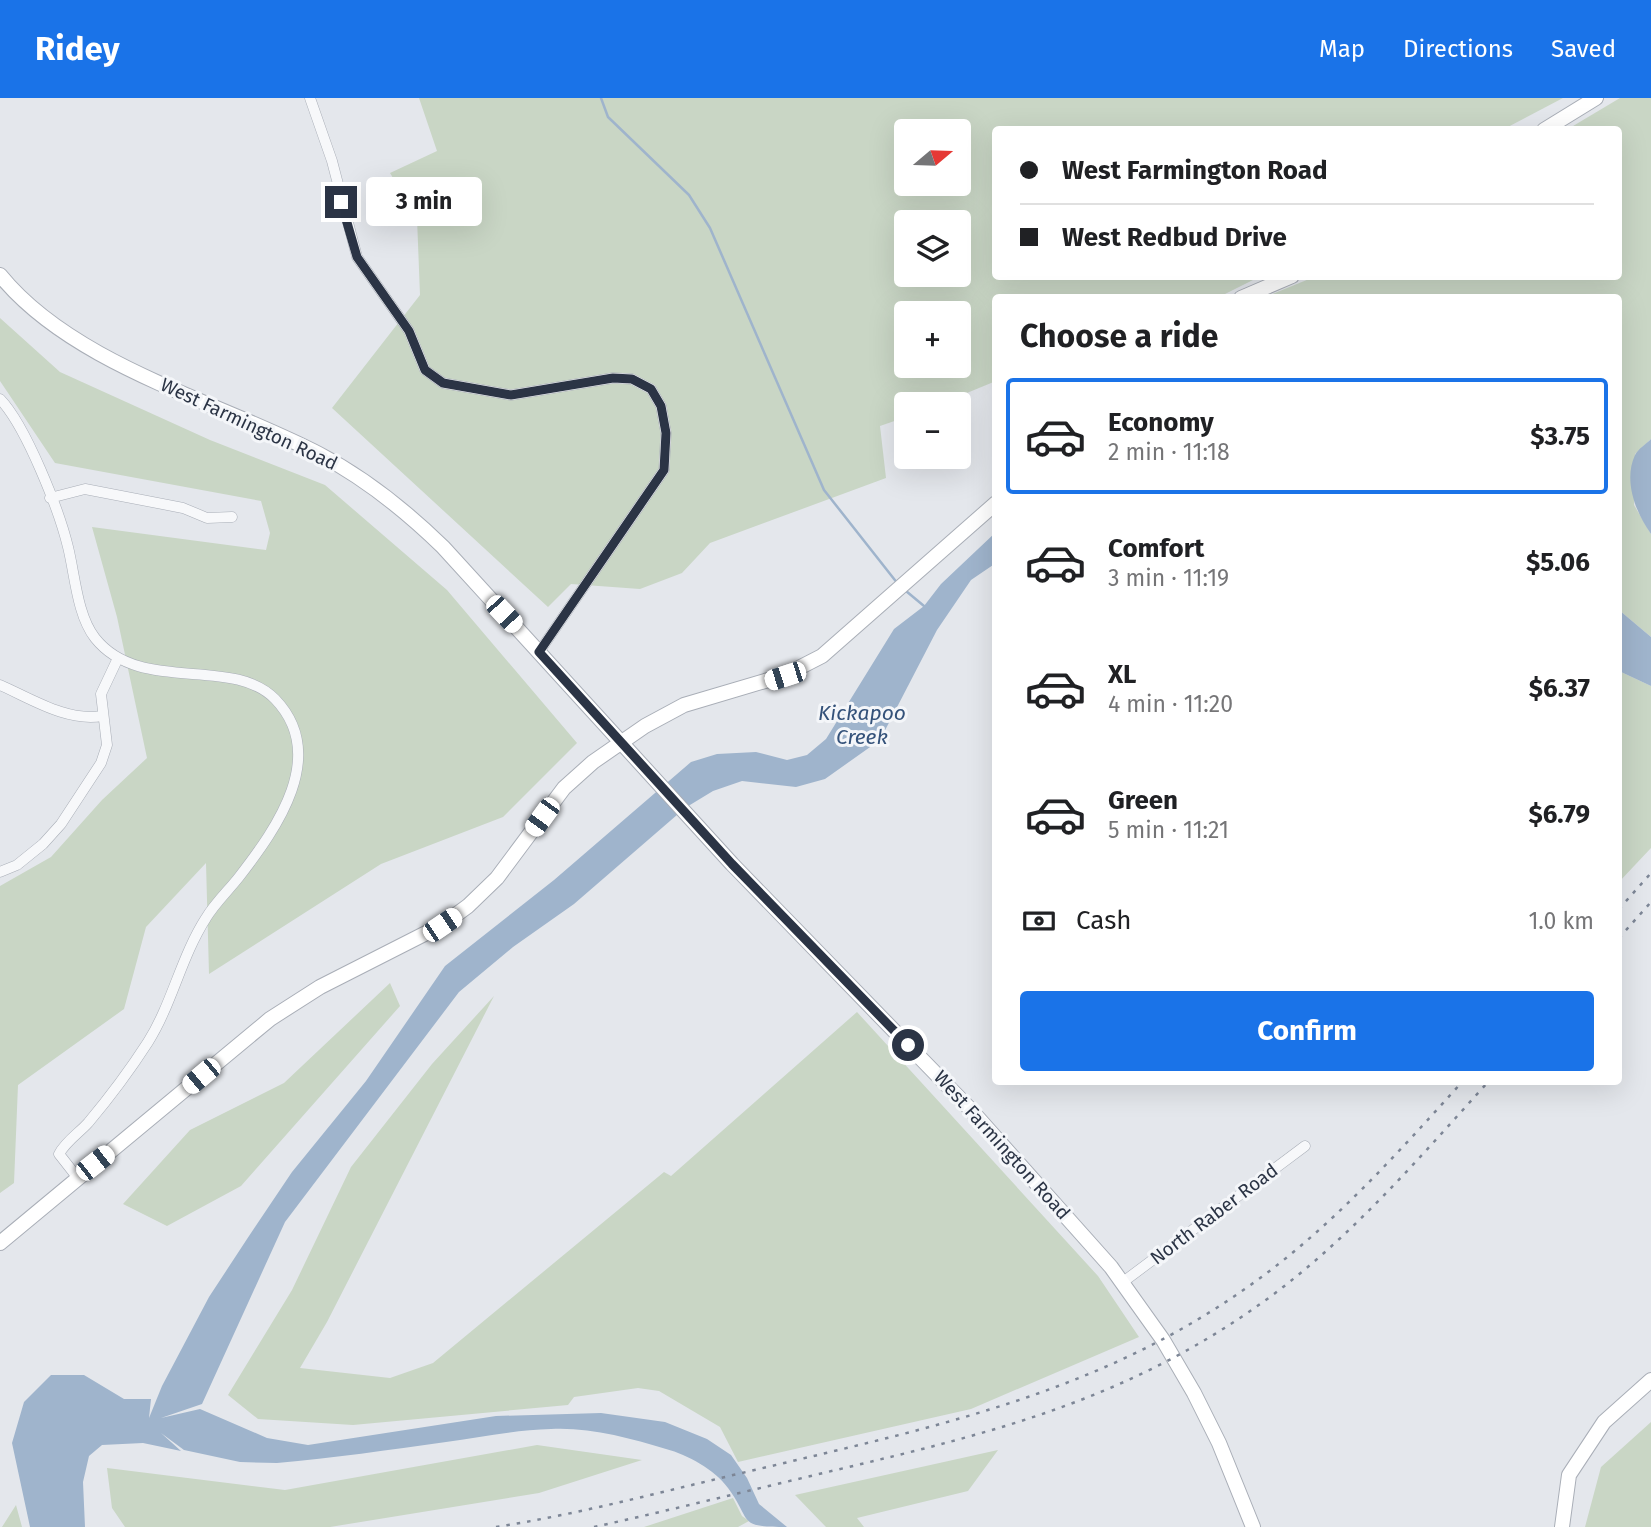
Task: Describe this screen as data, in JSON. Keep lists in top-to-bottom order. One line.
{"streets":{"main road":["West Farmington Road"],"street":["North Raber Road"]},"crossings":[["West Farmington Road","North Raber Road"]],"water":["Kickapoo Creek"],"north":"right","page":{"header":"Ridey","nav":["Map","Directions","Saved"],"map_buttons":["+","−"],"banner":["West Farmington Road","West Redbud Drive"],"bubble":"3 min","heading":"Choose a ride","list":[{"name":"Economy","note":"2 min · 11:18","value":"$3.75"},{"name":"Comfort","note":"3 min · 11:19","value":"$5.06"},{"name":"XL","note":"4 min · 11:20","value":"$6.37"},{"name":"Green","note":"5 min · 11:21","value":"$6.79"}],"pay":["Cash","1.0 km"],"buttons":"Confirm"}}
